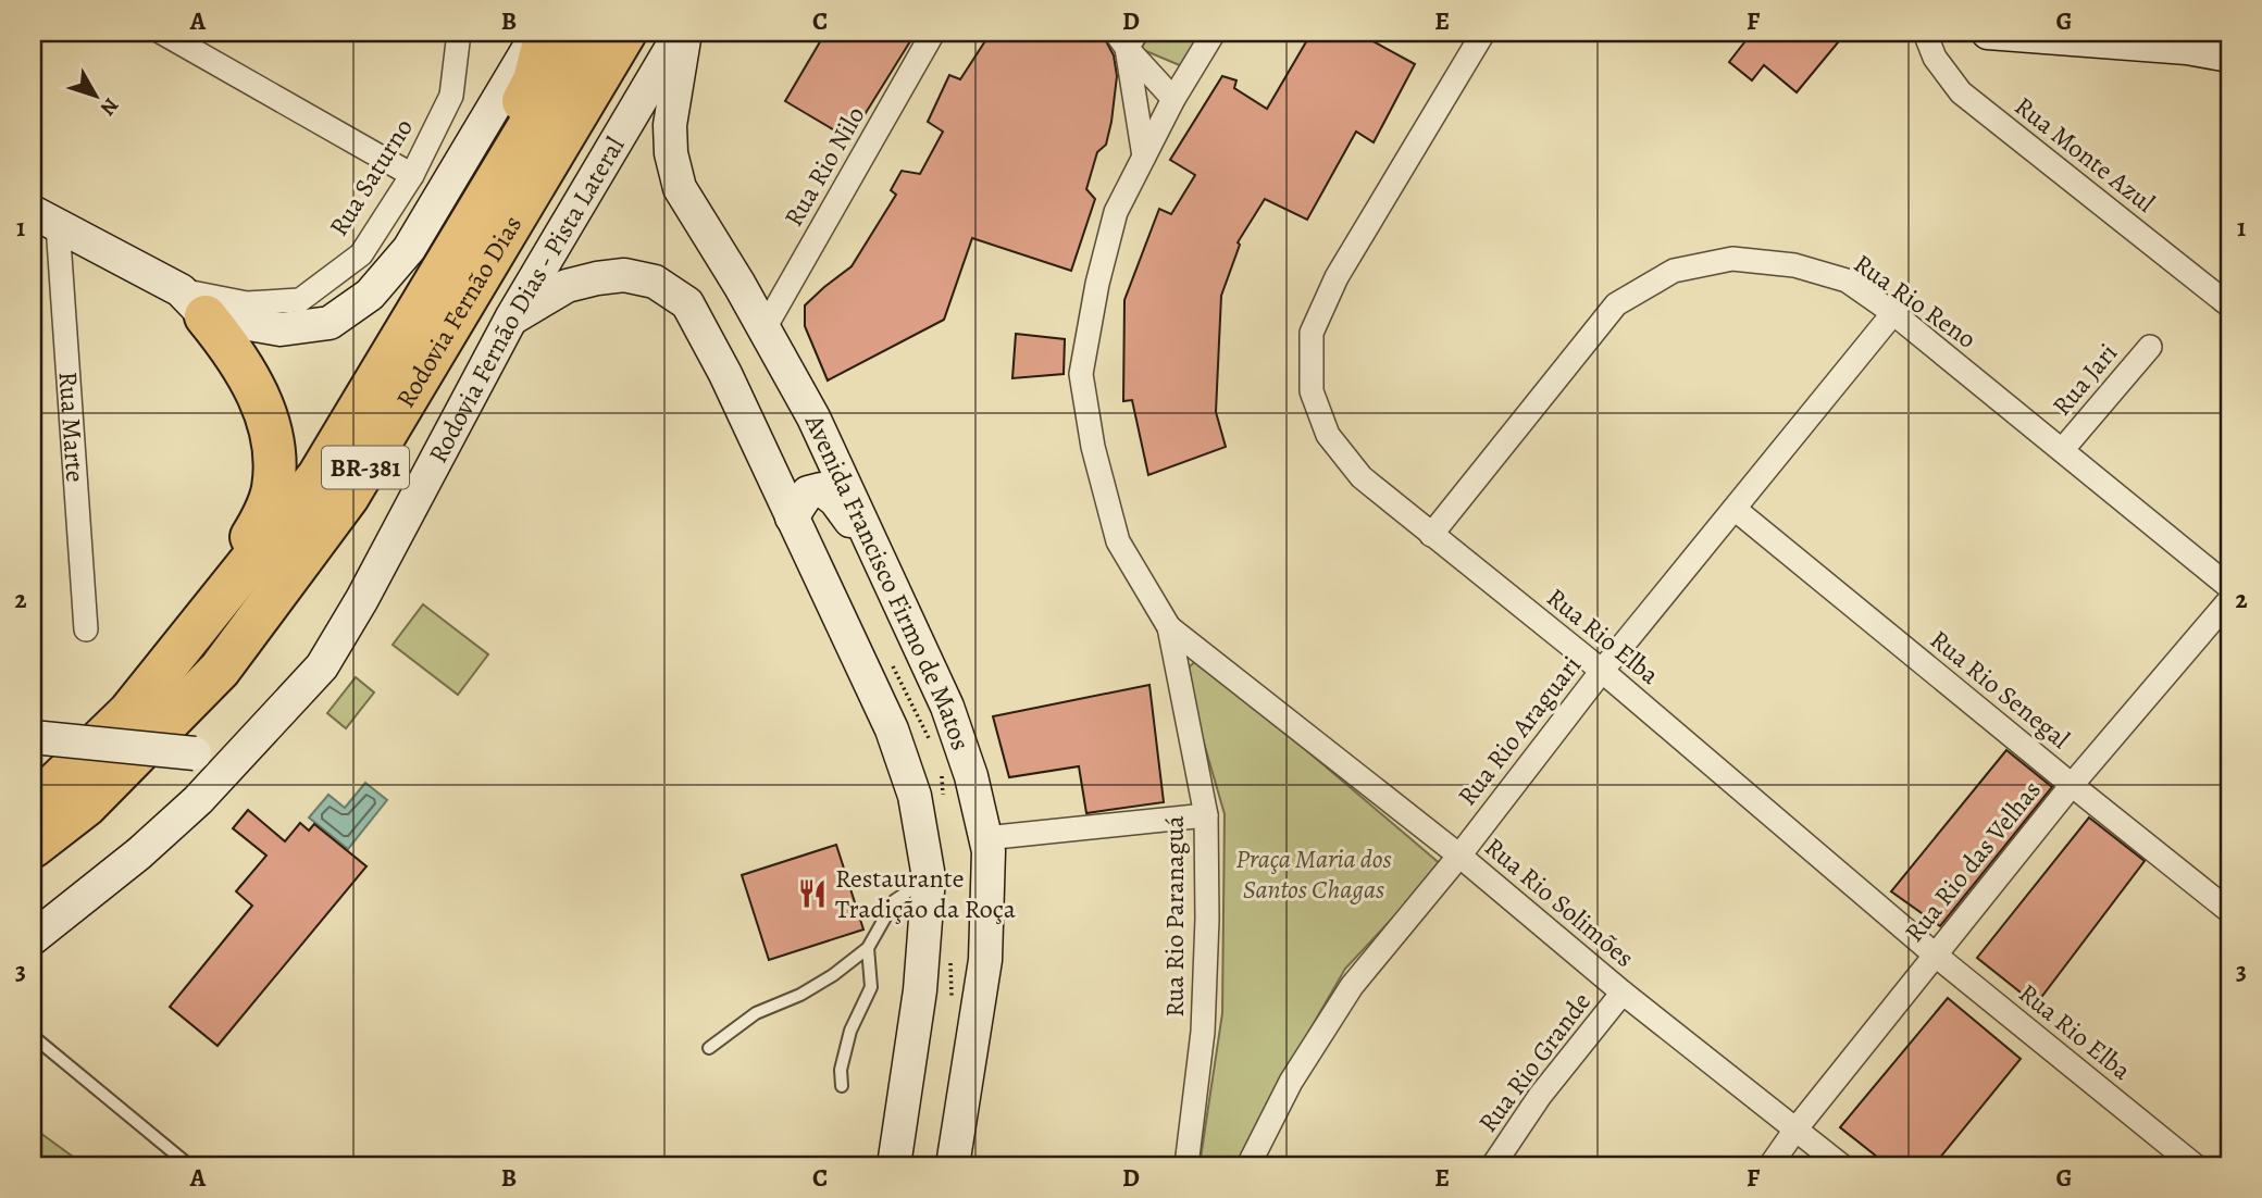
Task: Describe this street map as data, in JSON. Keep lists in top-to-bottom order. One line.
{"streets":{"highway":["Rodovia Fernão Dias","BR-381"],"street":["Rua Monte Azul","Rua Rio Nilo","Rua Saturno","Rodovia Fernão Dias - Pista Lateral","Rua Rio Reno","Rua Jari","Rua Marte","Avenida Francisco Firmo de Matos","Rua Rio Elba","Rua Rio Senegal","Rua Rio Araguari","Rua Rio das Velhas","Rua Rio Solimões","Rua Rio Paranaguá","Rua Rio Grande"]},"crossings":[["Rua Rio Nilo","Avenida Francisco Firmo de Matos"],["Rua Saturno","Rua Marte"],["Rodovia Fernão Dias - Pista Lateral","BR-381"],["Rodovia Fernão Dias - Pista Lateral","Avenida Francisco Firmo de Matos"],["Rua Rio Reno","Rua Jari"],["Rua Rio Reno","Rua Rio Elba"],["Rua Rio Reno","Rua Rio Araguari"],["Rua Rio Elba","Rua Rio Araguari"],["Rua Rio Elba","Rua Rio das Velhas"],["Rua Rio Senegal","Rua Rio Araguari"],["Rua Rio Senegal","Rua Rio das Velhas"],["Rua Rio Araguari","Rua Rio Solimões"],["Rua Rio das Velhas","Rua Rio Solimões"],["Rua Rio Solimões","Rua Rio Paranaguá"],["Rua Rio Solimões","Rua Rio Grande"]],"parks":["Praça Maria dos Santos Chagas"],"places":{"restaurant":["Restaurante Tradição da Roça"]},"north":"bottom right","grid":{"columns":["A","B","C","D","E","F","G"],"rows":["1","2","3"]}}
